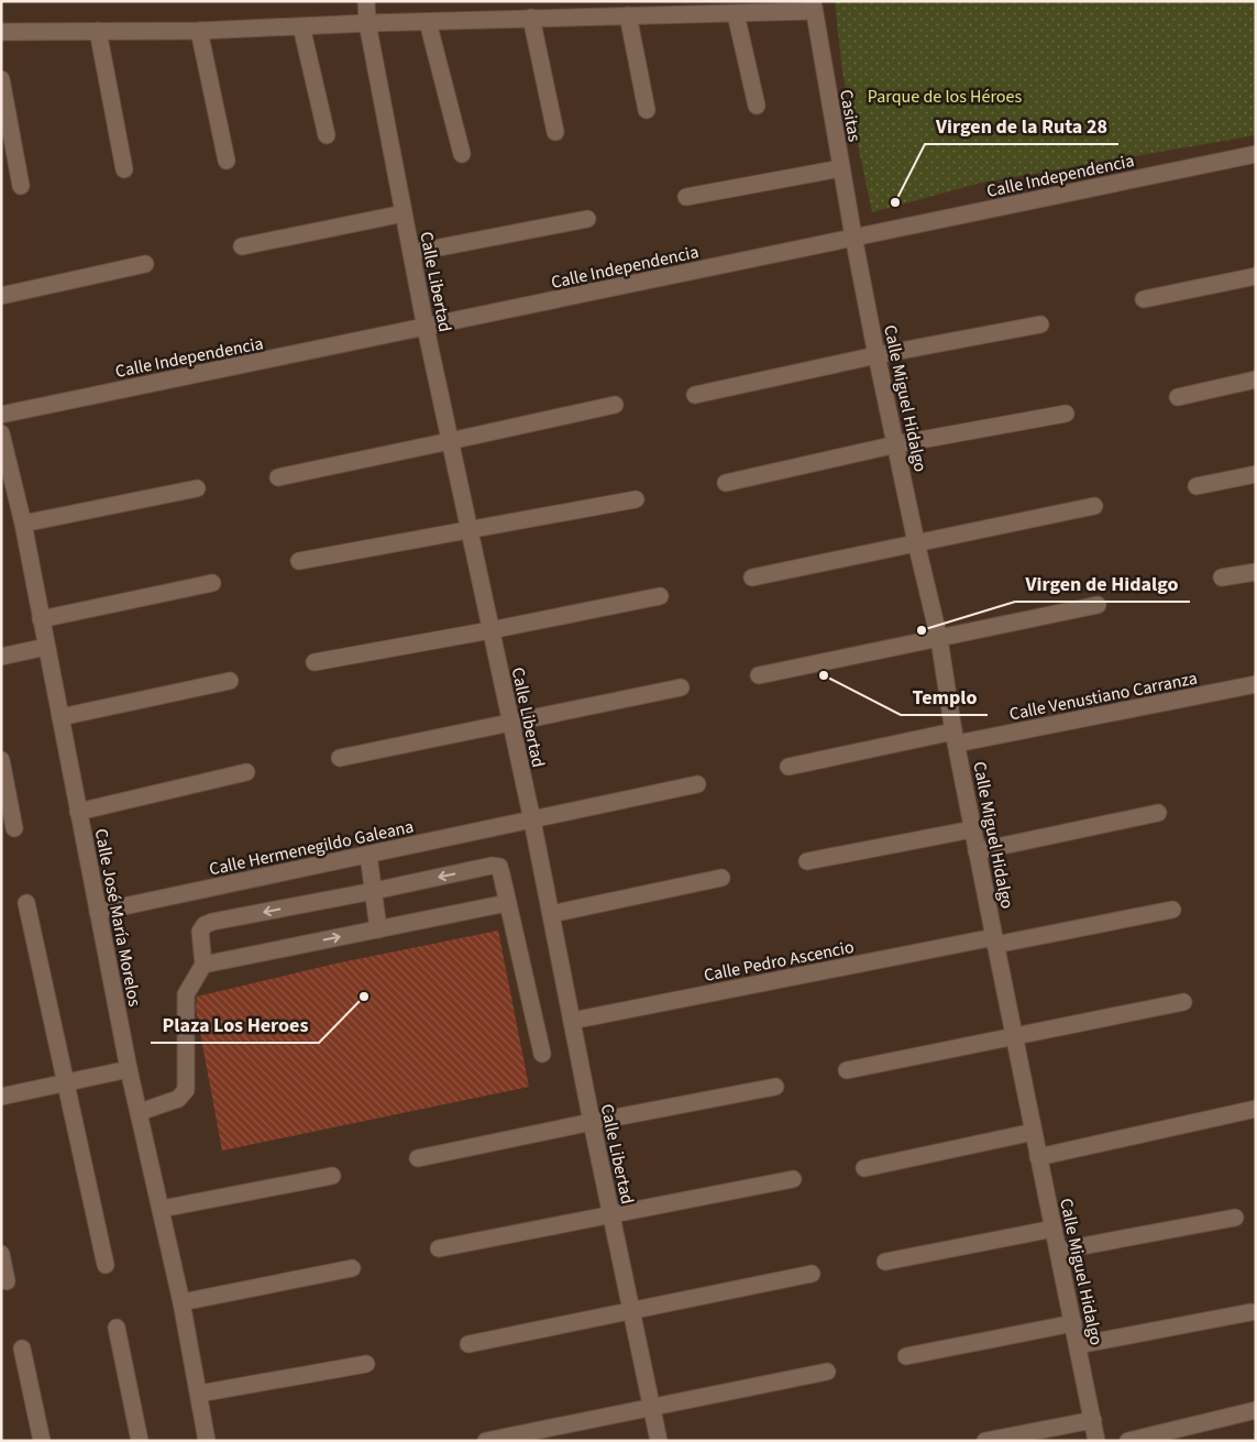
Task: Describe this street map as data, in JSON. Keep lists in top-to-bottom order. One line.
{"streets":{"street":["Casitas","Calle Independencia","Calle Libertad","Calle Miguel Hidalgo","Calle Venustiano Carranza","Calle Hermenegildo Galeana","Calle José María Morelos","Calle Pedro Ascencio"]},"crossings":[["Casitas","Calle Independencia"],["Casitas","Calle Miguel Hidalgo"],["Calle Independencia","Calle Libertad"],["Calle Independencia","Calle Miguel Hidalgo"],["Calle Libertad","Calle Hermenegildo Galeana"],["Calle Libertad","Calle Pedro Ascencio"],["Calle Miguel Hidalgo","Calle Venustiano Carranza"],["Calle Miguel Hidalgo","Calle Pedro Ascencio"],["Calle Hermenegildo Galeana","Calle José María Morelos"]],"parks":["Parque de los Héroes"],"places":["Virgen de la Ruta 28","Virgen de Hidalgo","Templo","Plaza Los Heroes"]}
